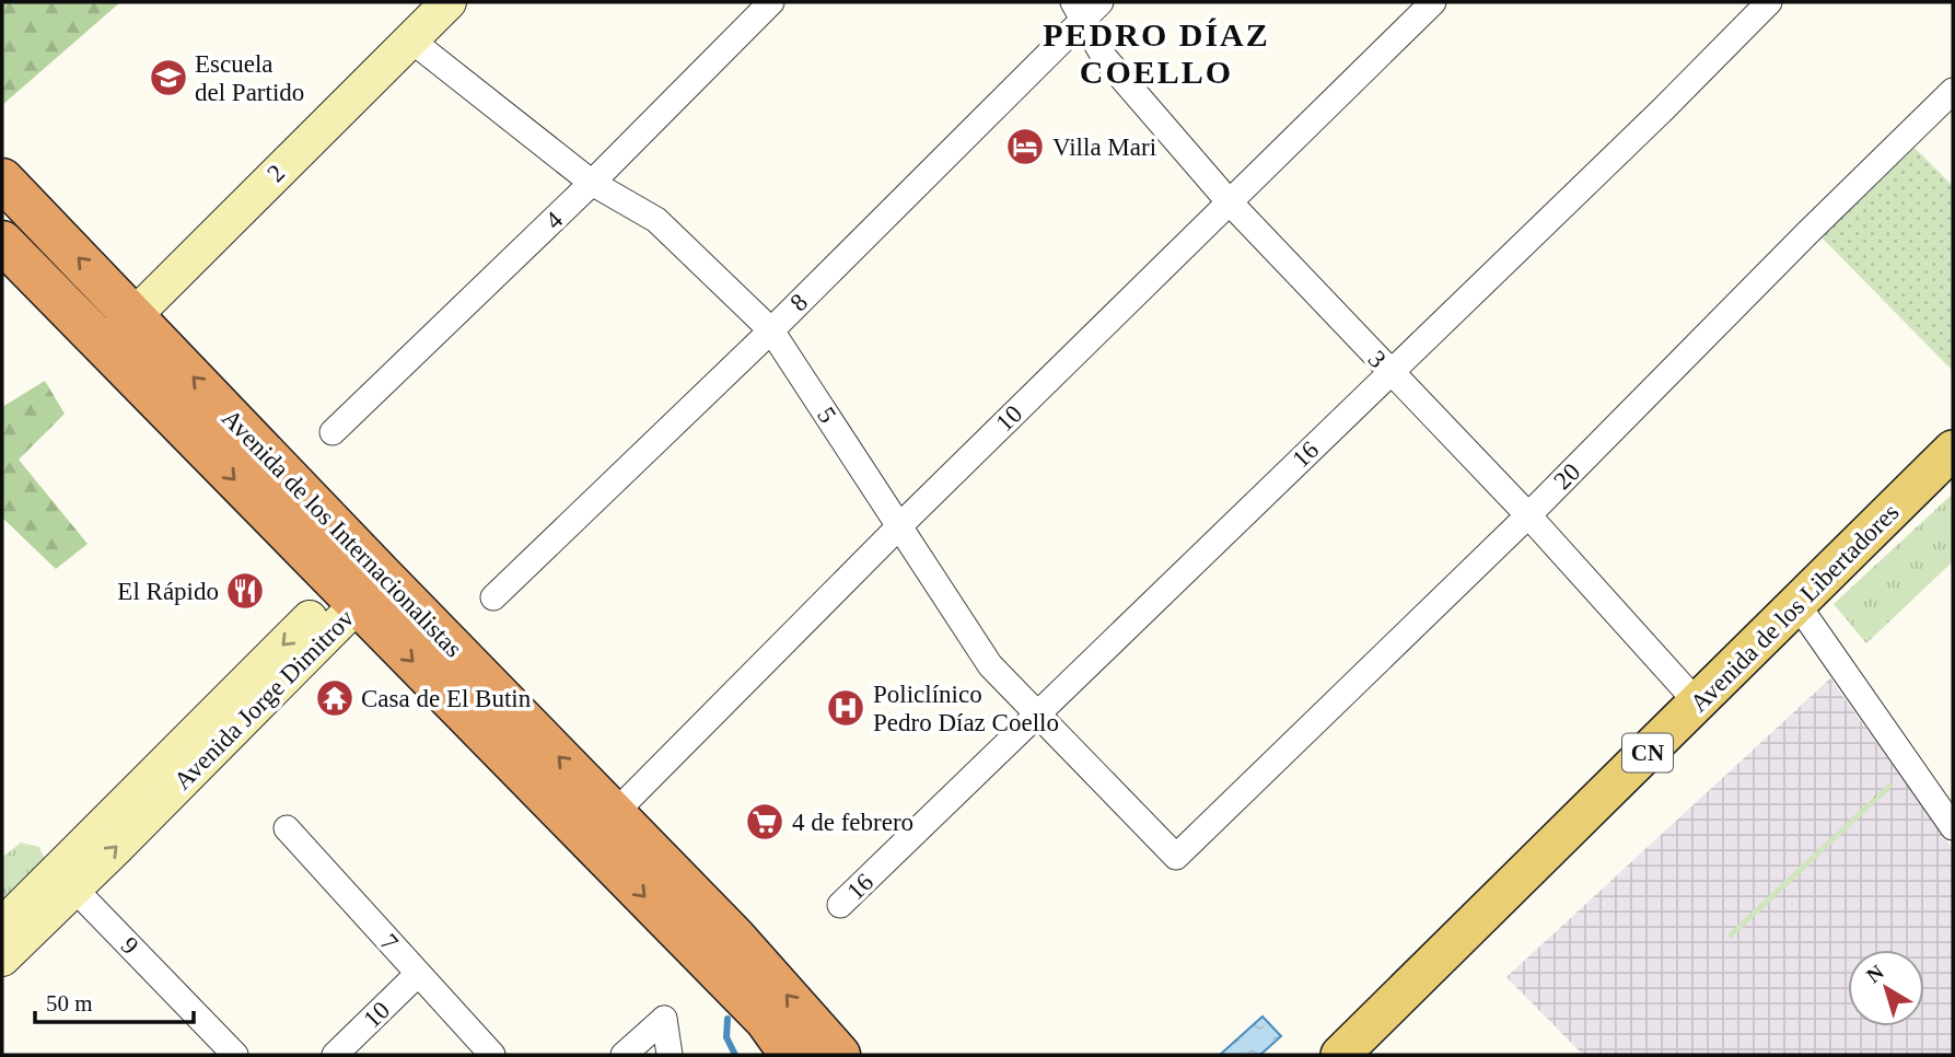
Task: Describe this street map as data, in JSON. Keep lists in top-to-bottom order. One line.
{"streets":{"highway":["Avenida de los Internacionalistas"],"main road":["2","Avenida de los Libertadores","Avenida Jorge Dimitrov","CN"],"street":["4","8","3","5","10","16","20","7","9"]},"crossings":[["2","5"],["2","Avenida de los Internacionalistas"],["4","5"],["8","3"],["8","5"],["3","10"],["3","16"],["3","20"],["3","Avenida de los Libertadores"],["5","10"],["5","16"],["5","20"],["10","Avenida de los Internacionalistas"],["10","7"],["Avenida de los Internacionalistas","Avenida Jorge Dimitrov"],["Avenida Jorge Dimitrov","9"]],"districts":["PEDRO DÍAZ COELLO"],"places":{"school or university":["Escuela del Partido"],"hotel":["Villa Mari"],"restaurant":["El Rápido"],"temple":["Casa de El Butin"],"hospital":["Policlínico Pedro Díaz Coello"],"supermarket":["4 de febrero"]},"scale_bar":"50 m","north":"top left"}
